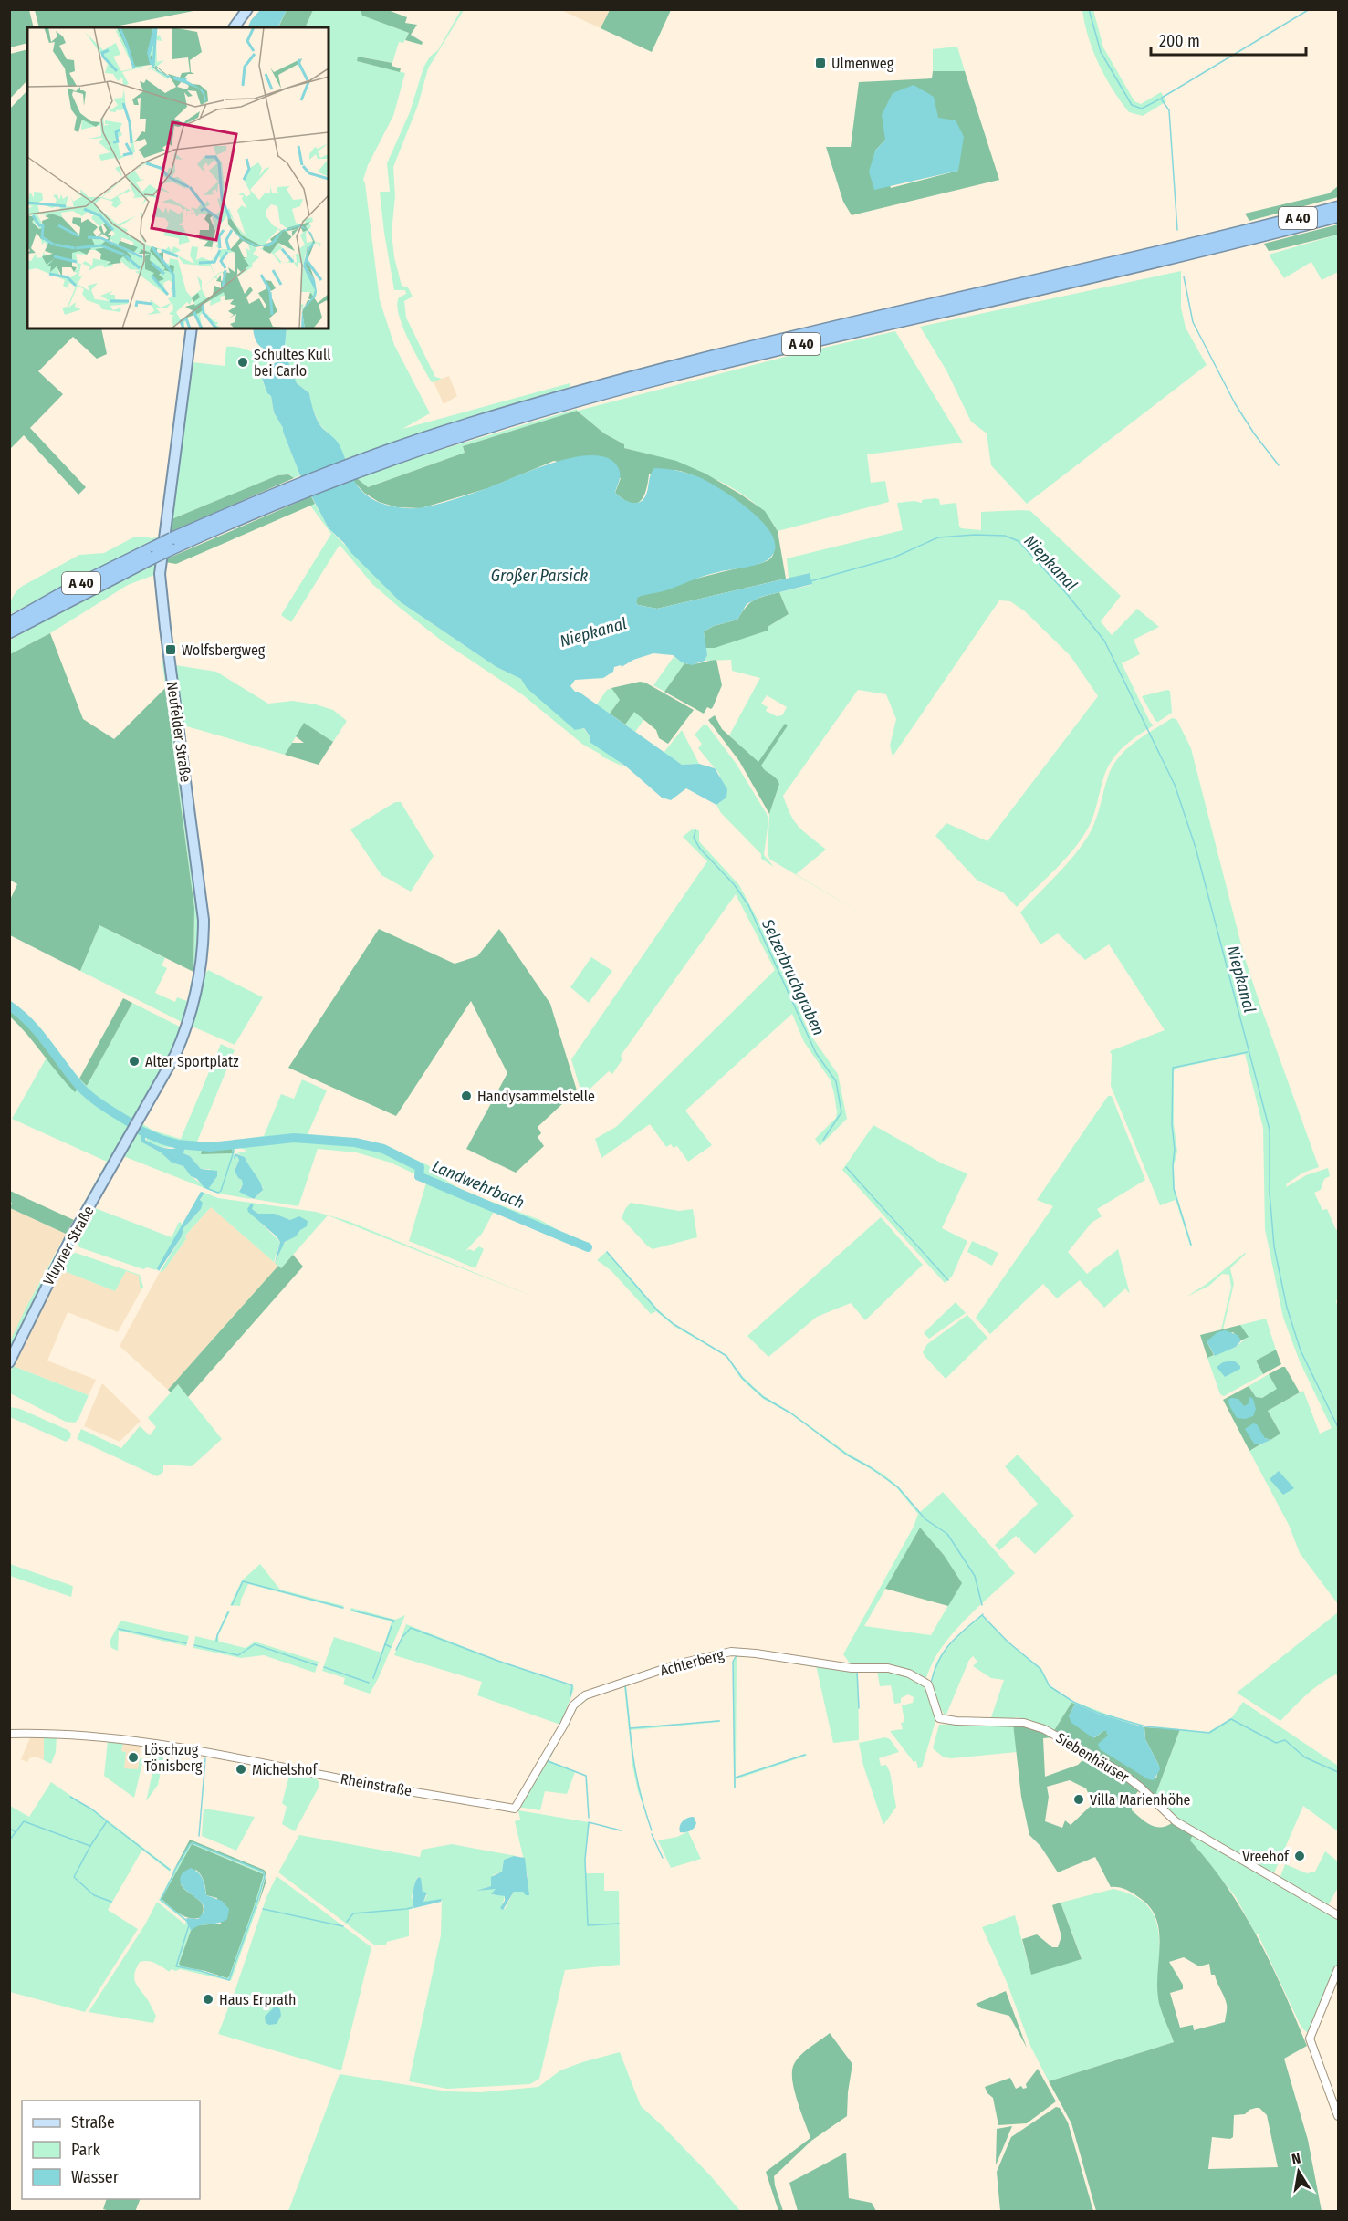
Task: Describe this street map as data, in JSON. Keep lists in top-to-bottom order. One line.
{"streets":{"highway":["A 40"],"main road":["Neufelder Straße","Vluyner Straße"],"street":["Achterberg","Siebenhäuser","Rheinstraße"]},"crossings":[["Neufelder Straße","Vluyner Straße"],["Achterberg","Siebenhäuser"],["Achterberg","Rheinstraße"]],"water":["Niepkanal","Großer Parsick","Selzerbruchgraben","Landwehrbach"],"places":{"transit":["Ulmenweg","Wolfsbergweg"],"other":["Schultes Kull bei Carlo","Alter Sportplatz","Handysammelstelle","Löschzug Tönisberg","Michelshof","Villa Marienhöhe","Vreehof","Haus Erprath"]},"legend":["Straße","Park","Wasser"],"scale_bar":"200 m","north":"top"}
